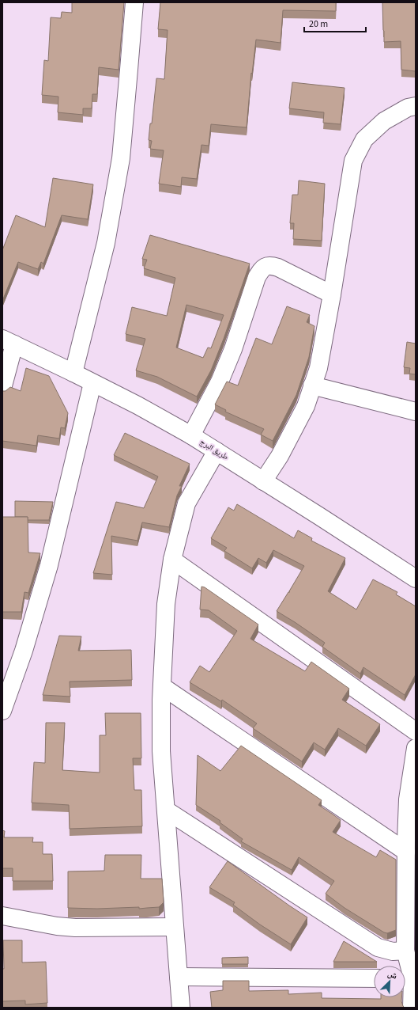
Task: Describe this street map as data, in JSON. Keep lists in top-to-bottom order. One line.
{"streets":{"street":["طريق البرج"]},"scale_bar":"20 m","north":"top right"}
